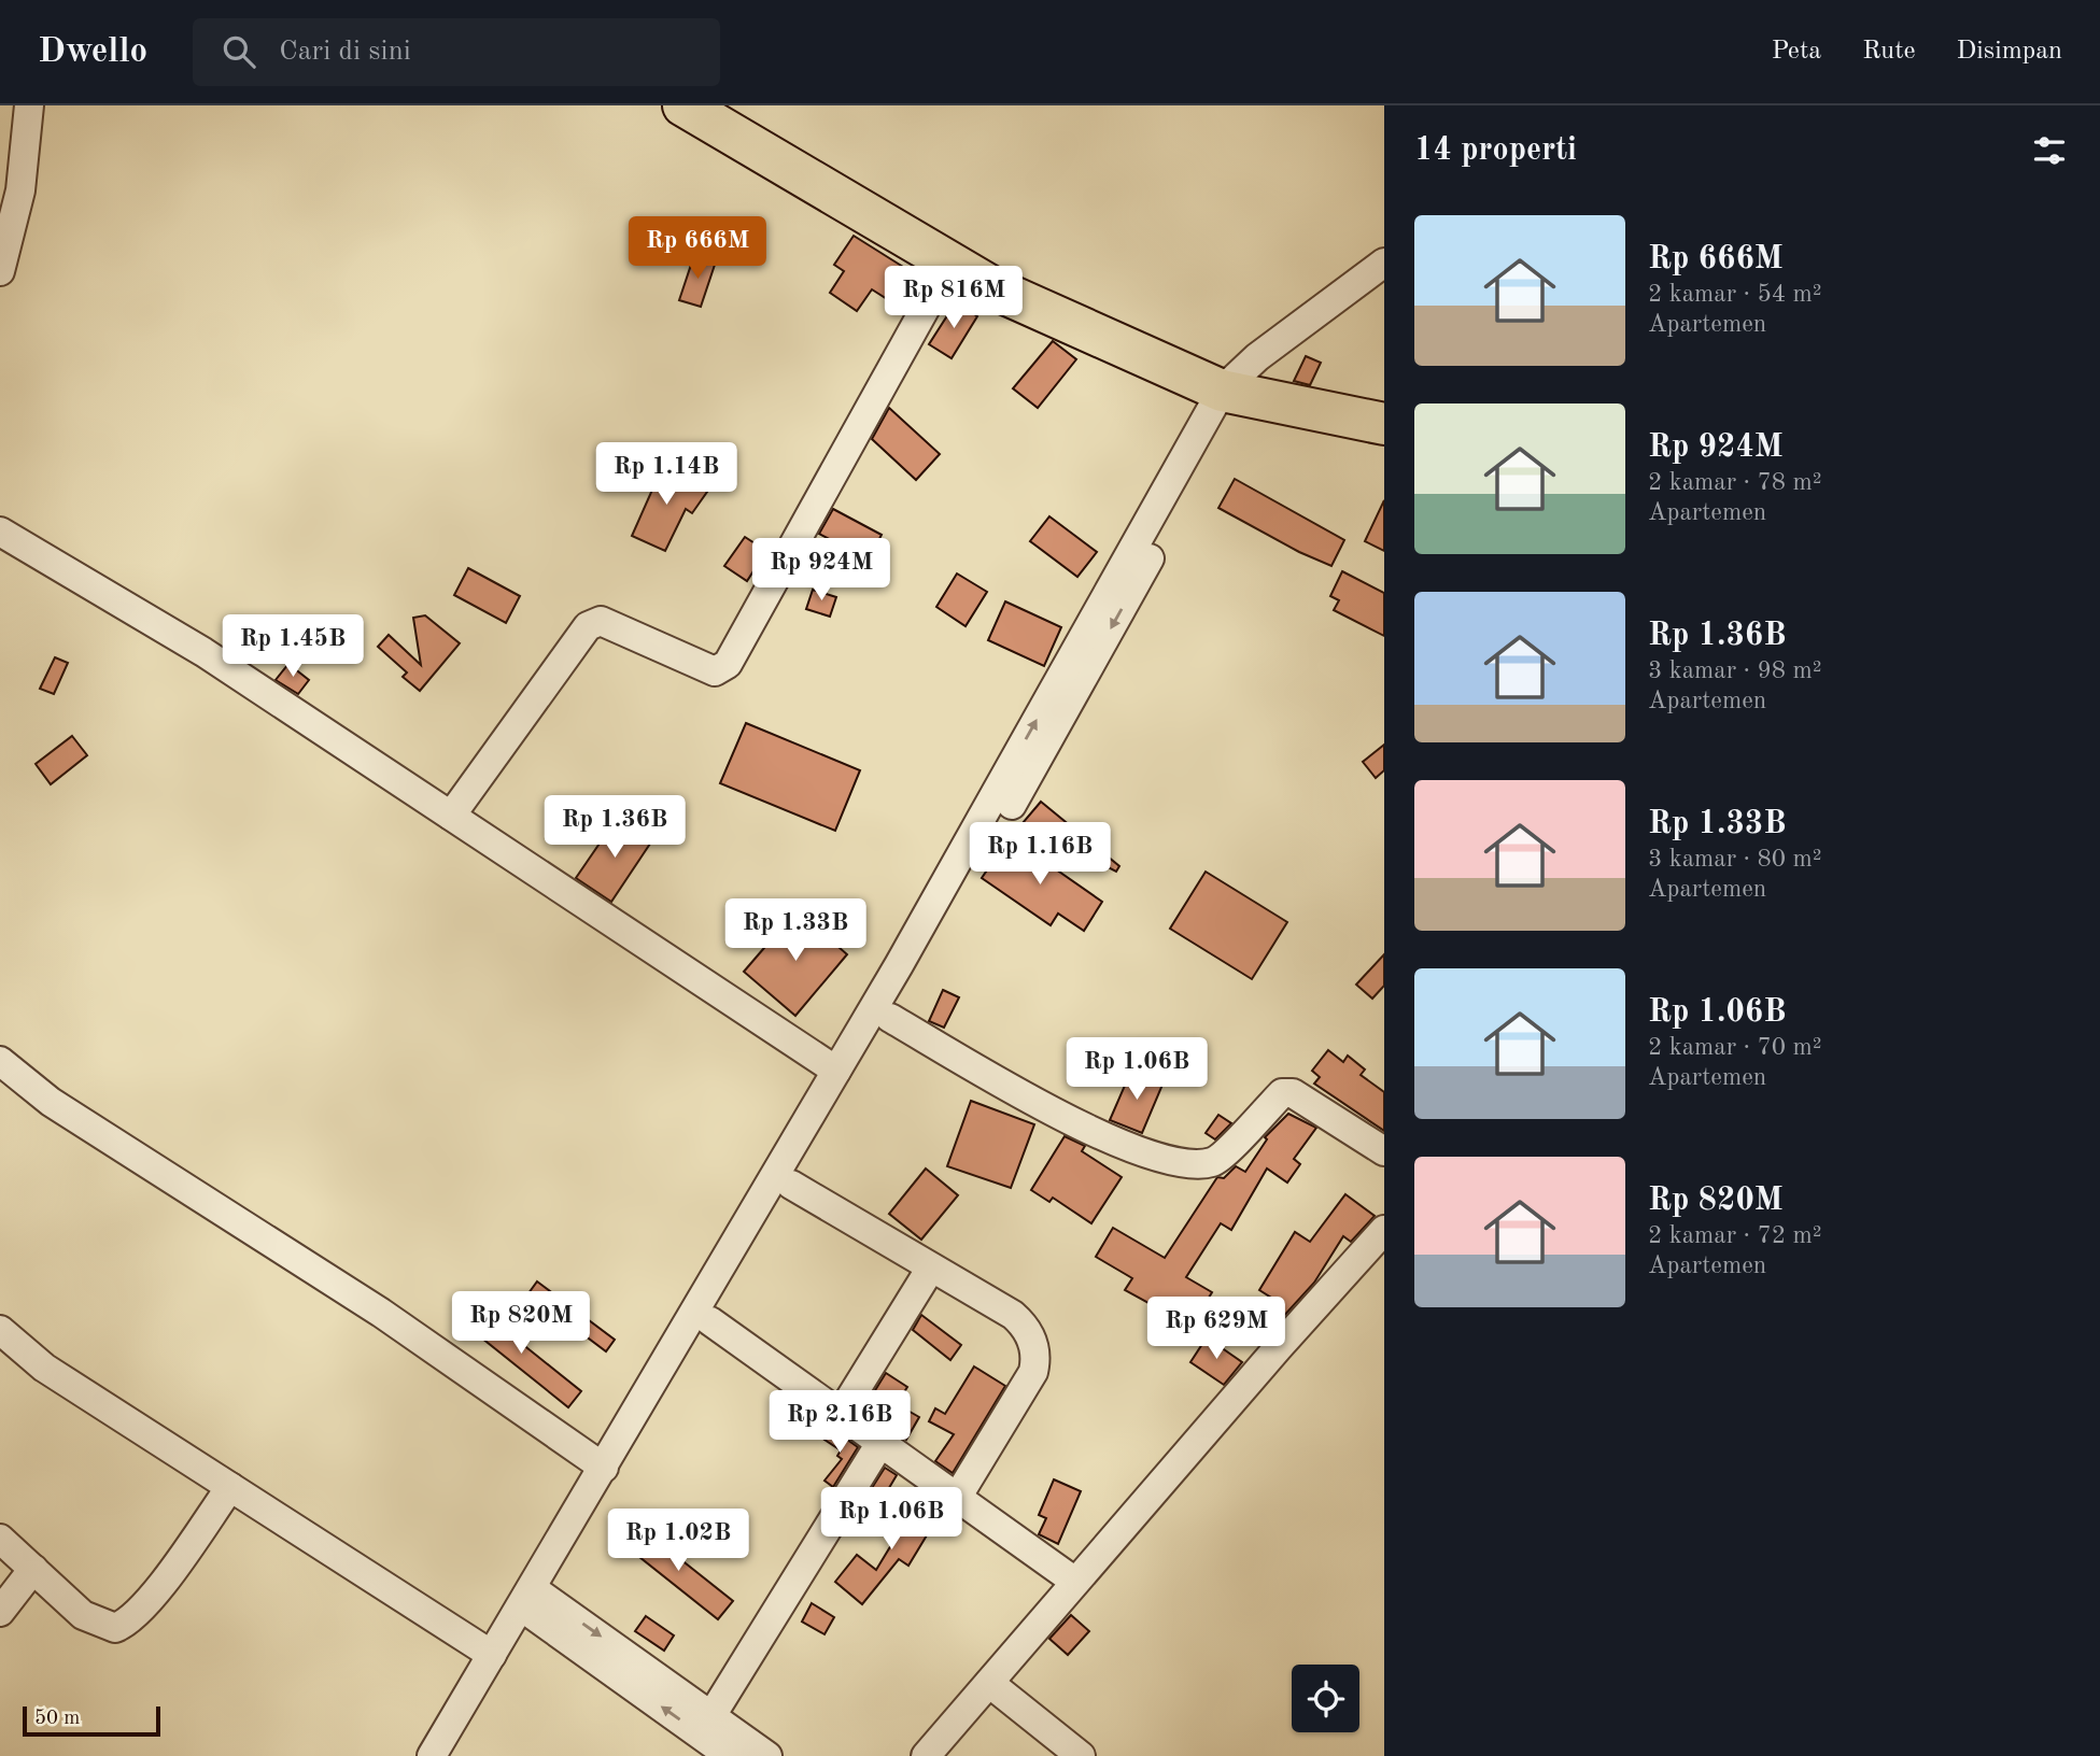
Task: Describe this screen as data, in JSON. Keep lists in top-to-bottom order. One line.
{"scale_bar":"50 m","page":{"header":"Dwello","search":"Cari di sini","nav":["Peta","Rute","Disimpan"],"heading":"14 properti","list":[{"name":"Rp 666M","note":"2 kamar · 54 m² · Apartemen"},{"name":"Rp 924M","note":"2 kamar · 78 m² · Apartemen"},{"name":"Rp 1.36B","note":"3 kamar · 98 m² · Apartemen"},{"name":"Rp 1.33B","note":"3 kamar · 80 m² · Apartemen"},{"name":"Rp 1.06B","note":"2 kamar · 70 m² · Apartemen"},{"name":"Rp 820M","note":"2 kamar · 72 m² · Apartemen"}],"price":["Rp 666M","Rp 816M","Rp 1.14B","Rp 924M","Rp 1.45B","Rp 1.36B","Rp 1.16B","Rp 1.33B","Rp 1.06B","Rp 820M","Rp 629M","Rp 2.16B","Rp 1.06B","Rp 1.02B"],"scale":"50 m"}}
